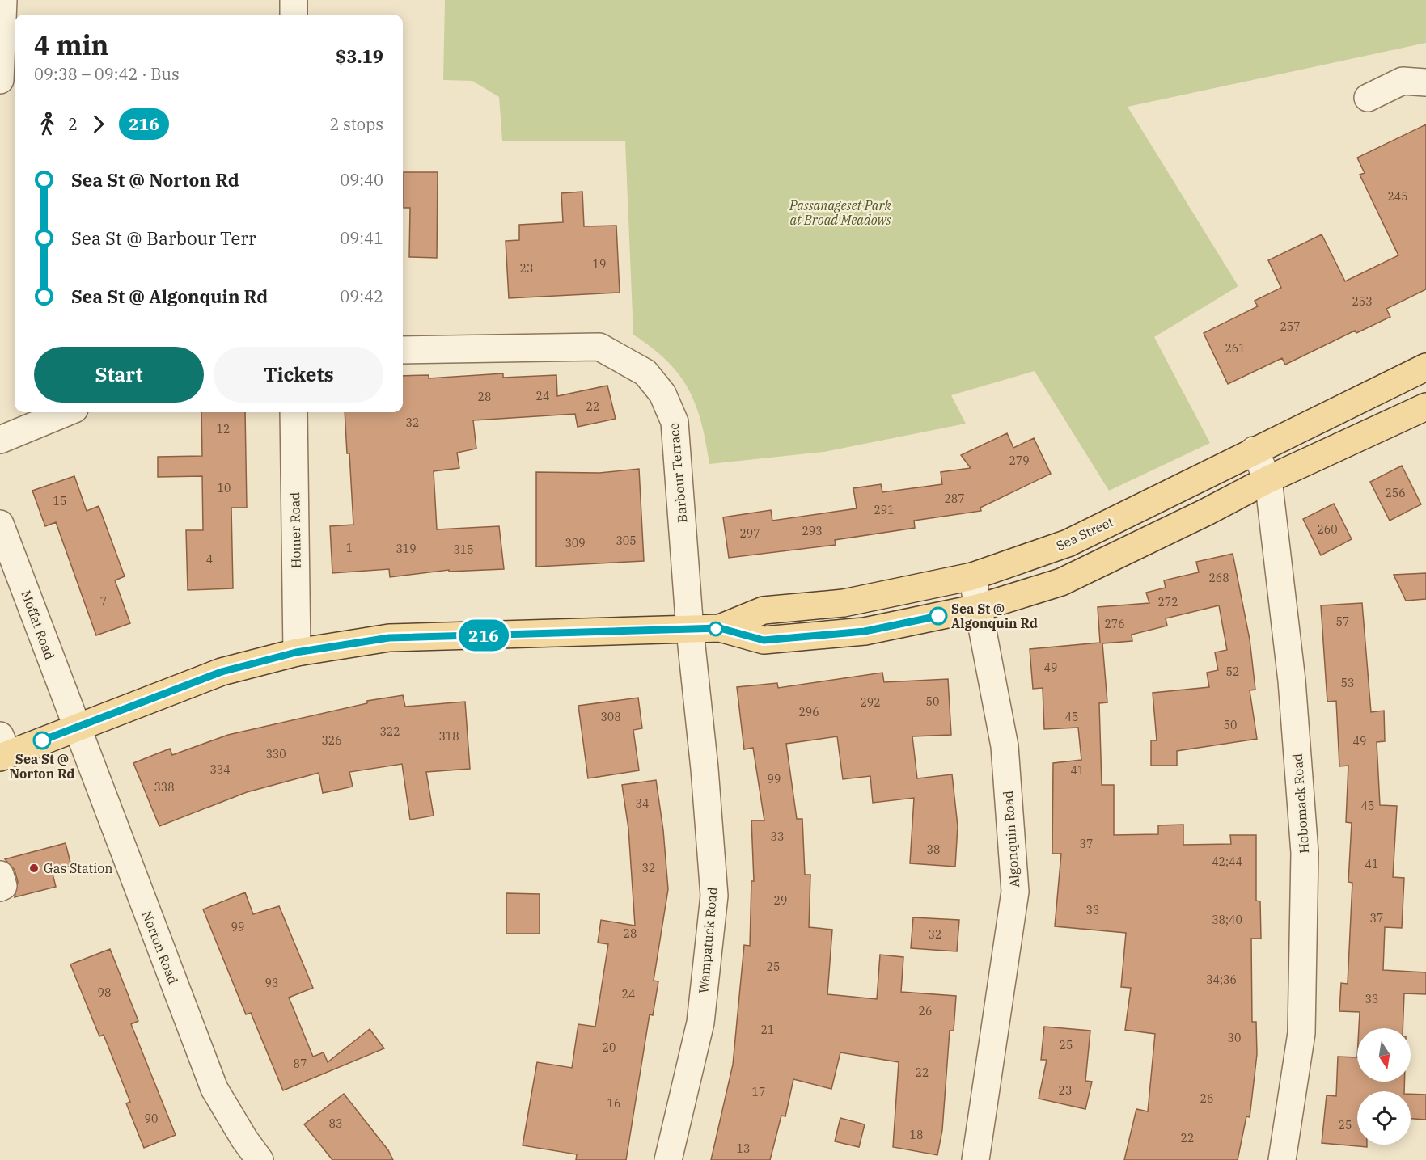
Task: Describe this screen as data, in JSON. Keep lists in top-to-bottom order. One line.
{"streets":{"main road":["Sea Street"],"street":["Barbour Terrace","Homer Road","Moffat Road","Hobomack Road","Algonquin Road","Wampatuck Road","Norton Road"]},"crossings":[["Barbour Terrace","Sea Street"],["Barbour Terrace","Wampatuck Road"],["Homer Road","Sea Street"],["Sea Street","Moffat Road"],["Sea Street","Hobomack Road"],["Sea Street","Algonquin Road"],["Sea Street","Wampatuck Road"],["Sea Street","Norton Road"],["Moffat Road","Norton Road"]],"parks":["Passanageset Park at Broad Meadows"],"places":["Sea St @ Algonquin Rd","Sea St @ Norton Rd","Gas Station"],"lines":["bus line 216"],"house_numbers":["245","19","23","253","257","261","24","28","22","32","12","279","10","256","287","15","291","260","293","297","305","309","1","319","315","4","268","7","272","57","276","49","52","53","50","292","296","308","45","50","322","318","326","49","330","334","41","99","338","34","45","33","37","38","42;44","41","32","29","33","37","38;40","99","28","32","25","34;36","93","98","24","33","26","21","30","25","20","87","22","23","17","26","16","90","83","25","18","22","13"],"north":"bottom","page":{"on_map":"216","heading":["4 min","09:38 – 09:42 · Bus","$3.19"],"legs":["2","216","2 stops"],"list":[{"name":"Sea St @ Norton Rd","value":"09:40"},{"name":"Sea St @ Barbour Terr","value":"09:41"},{"name":"Sea St @ Algonquin Rd","value":"09:42"}],"buttons":["Start","Tickets"]}}
